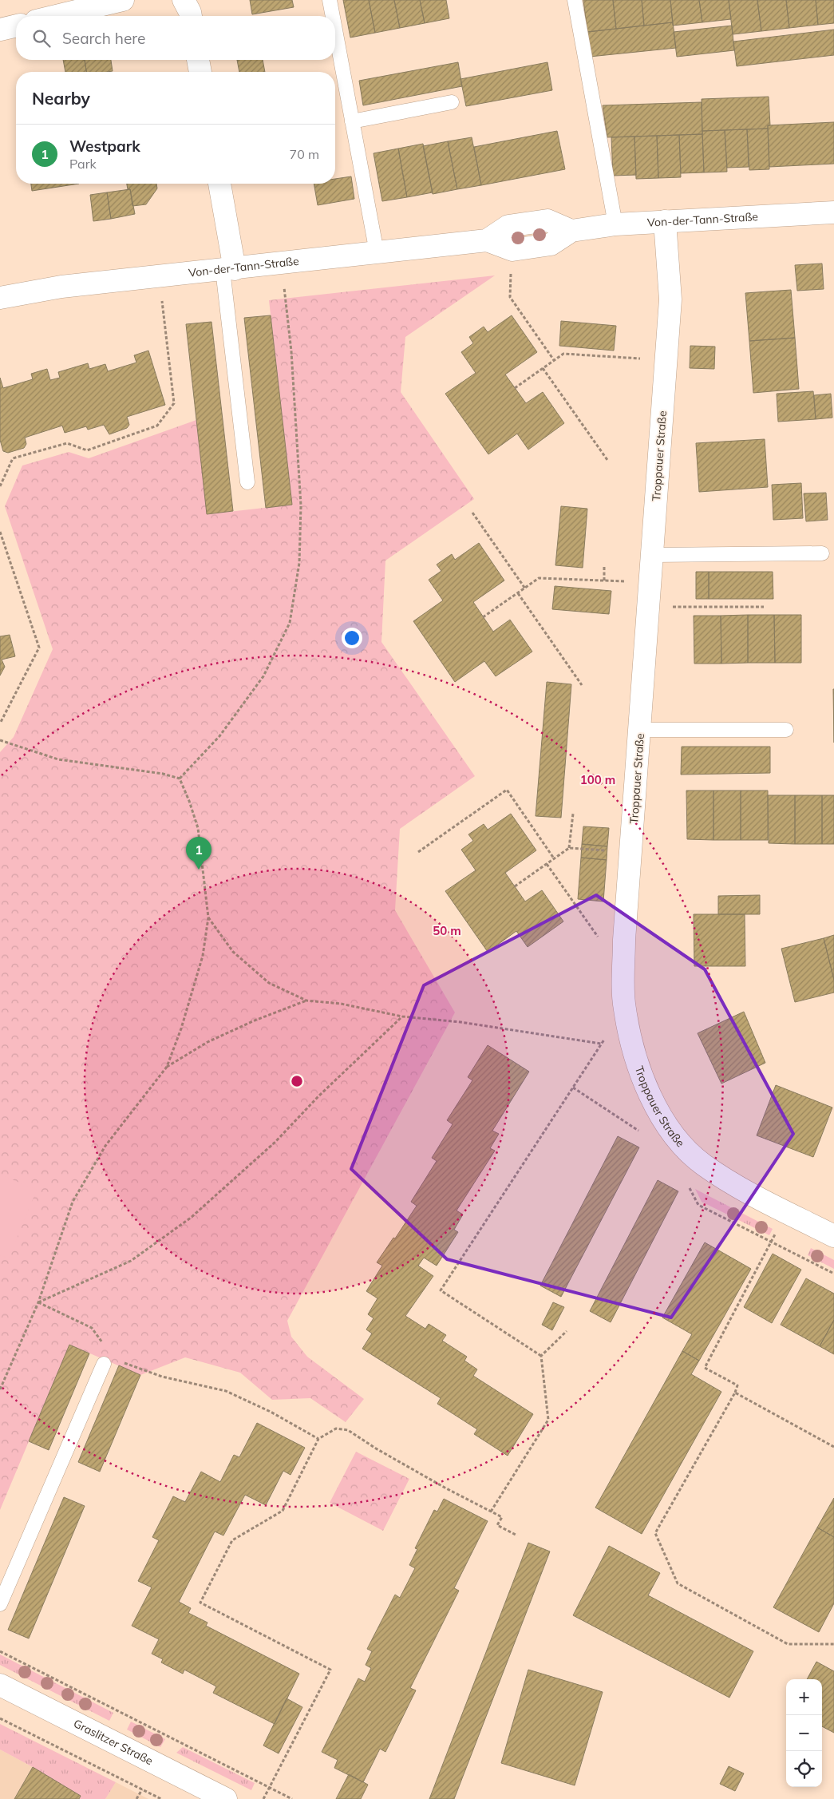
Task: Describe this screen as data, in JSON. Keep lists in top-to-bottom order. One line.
{"streets":{"street":["Von-der-Tann-Straße","Troppauer Straße","Graslitzer Straße"]},"crossings":[["Von-der-Tann-Straße","Troppauer Straße"]],"page":{"search":"Search here","heading":"Nearby","list":[{"mark":"1","name":"Westpark","note":"Park","value":"70 m"}],"pins":"1","map_buttons":["+","−"]},"rings":["100 m","50 m"]}
